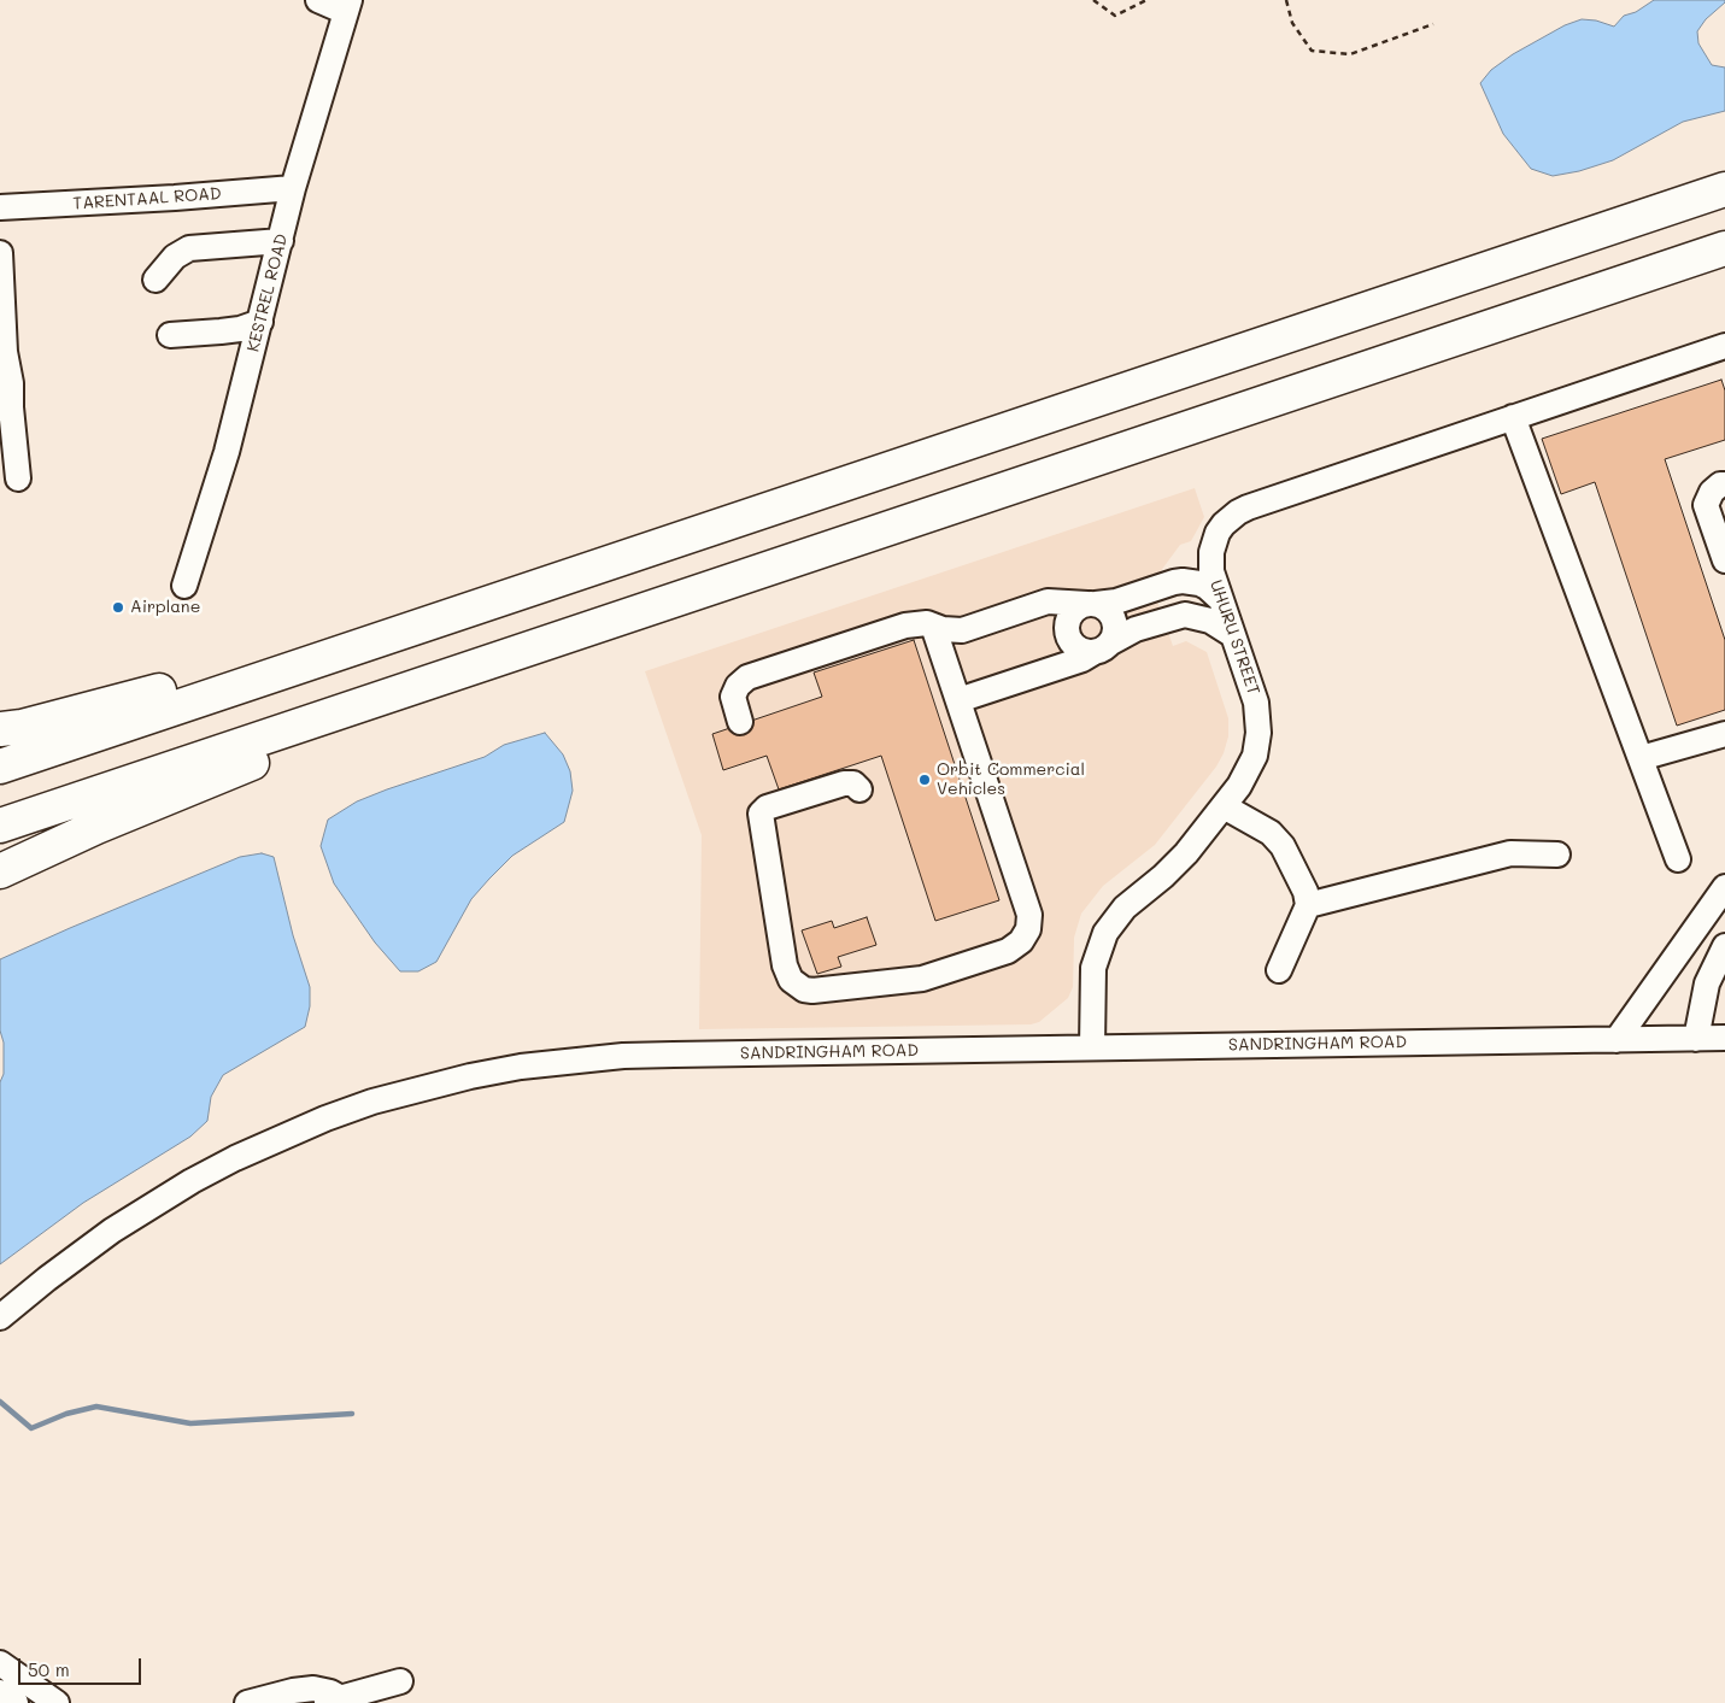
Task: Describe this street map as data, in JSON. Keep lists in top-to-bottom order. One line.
{"streets":{"street":["TARENTAAL ROAD","KESTREL ROAD","UHURU STREET","SANDRINGHAM ROAD"]},"crossings":[["TARENTAAL ROAD","KESTREL ROAD"],["UHURU STREET","SANDRINGHAM ROAD"]],"places":["Airplane","Orbit Commercial Vehicles"],"scale_bar":"50 m"}
